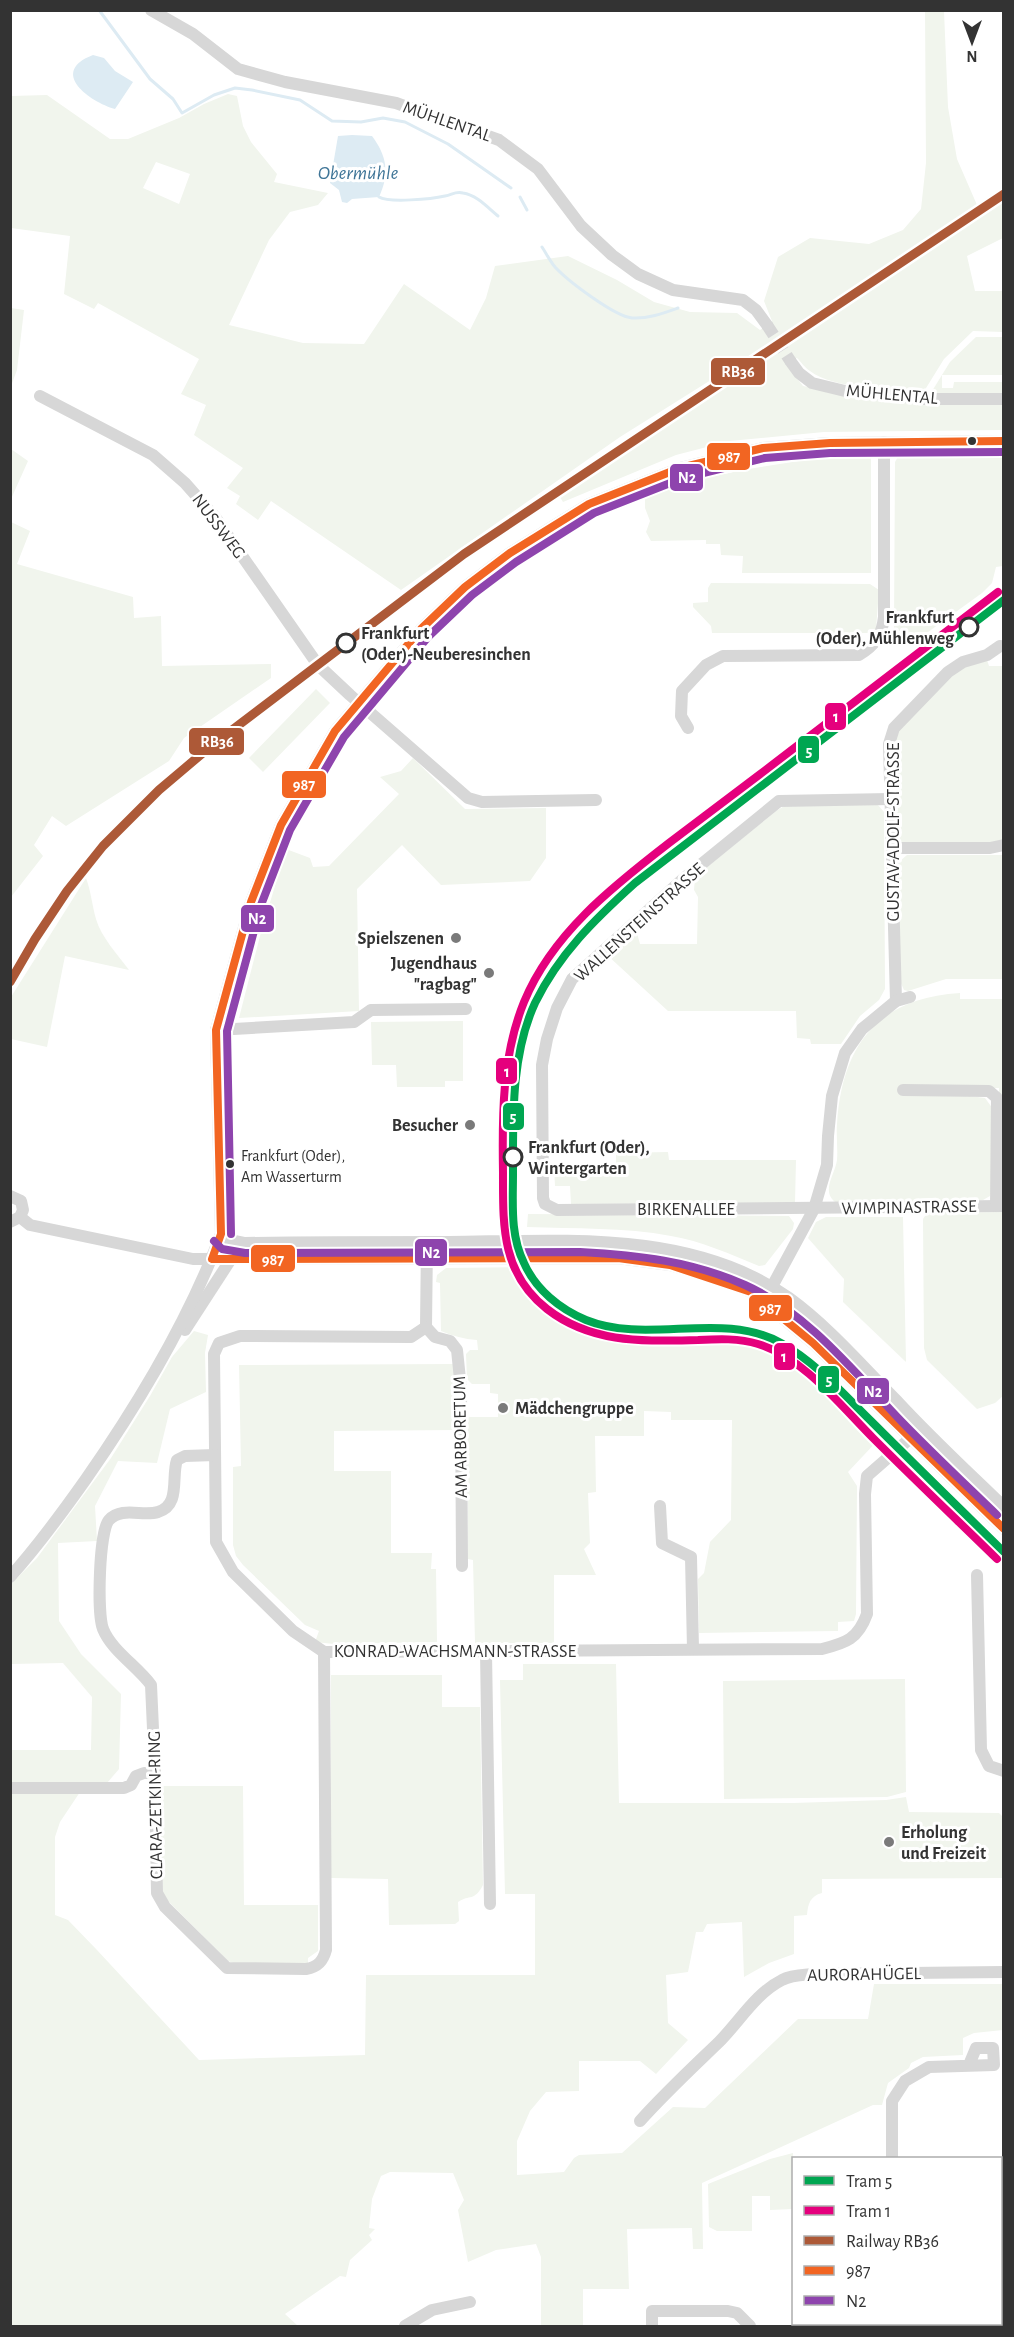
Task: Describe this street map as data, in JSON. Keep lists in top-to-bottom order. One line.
{"streets":{"street":["MÜHLENTAL","NUSSWEG","GUSTAV-ADOLF-STRASSE","WALLENSTEINSTRASSE","WIMPINASTRASSE","BIRKENALLEE","AM ARBORETUM","KONRAD-WACHSMANN-STRASSE","CLARA-ZETKIN-RING","AURORAHÜGEL"]},"crossings":[["GUSTAV-ADOLF-STRASSE","WALLENSTEINSTRASSE"],["WALLENSTEINSTRASSE","BIRKENALLEE"],["WIMPINASTRASSE","BIRKENALLEE"],["BIRKENALLEE","KONRAD-WACHSMANN-STRASSE"],["AM ARBORETUM","KONRAD-WACHSMANN-STRASSE"],["KONRAD-WACHSMANN-STRASSE","CLARA-ZETKIN-RING"]],"water":["Obermühle"],"places":["Frankfurt (Oder), Mühlenweg","Frankfurt (Oder)-Neuberesinchen","Spielszenen","Jugendhaus \"ragbag\"","Besucher","Frankfurt (Oder), Wintergarten","Frankfurt (Oder), Am Wasserturm","Mädchengruppe","Erholung und Freizeit"],"lines":["rail line RB36","transit line 987","transit line N2","tram line 1","tram line 5"],"legend":["Tram 5","Tram 1","Railway RB36","987","N2"],"north":"bottom"}
